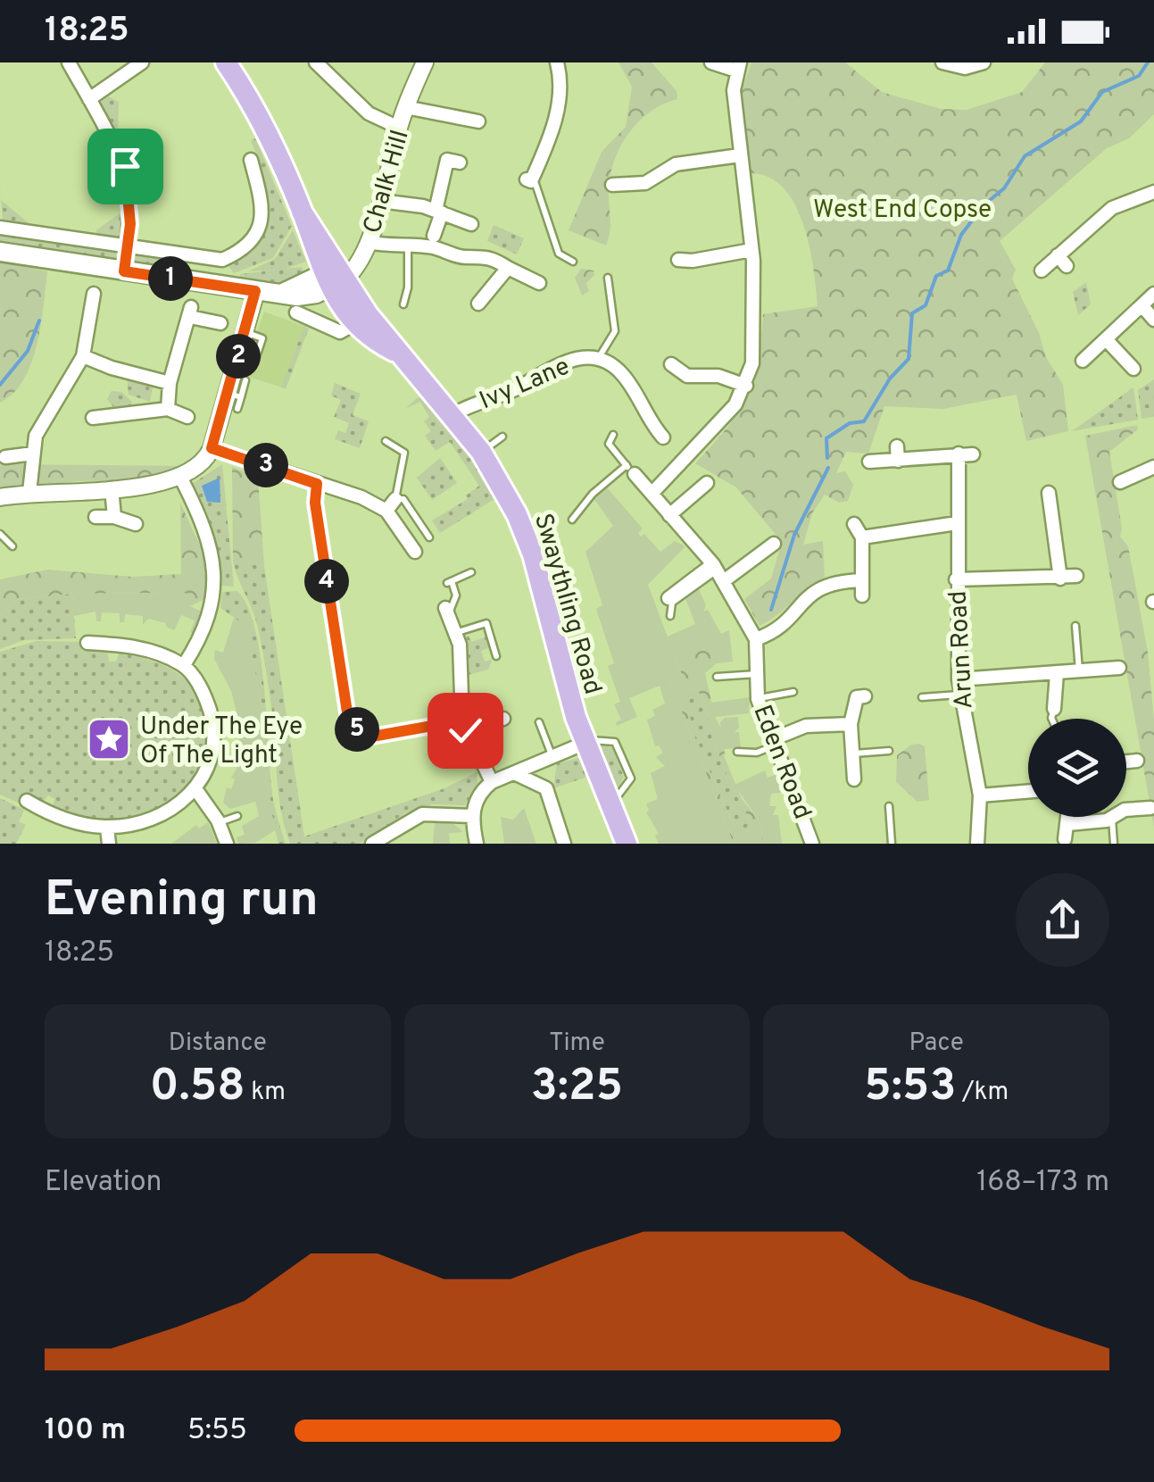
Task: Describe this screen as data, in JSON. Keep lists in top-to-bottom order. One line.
{"streets":{"main road":["Swaythling Road"],"street":["Chalk Hill","Ivy Lane","Arun Road","Eden Road"]},"crossings":[["Chalk Hill","Swaythling Road"],["Ivy Lane","Swaythling Road"]],"parks":["West End Copse"],"places":{"place":["Under The Eye Of The Light"]},"page":{"status":"18:25","pins":["1","2","3","4","5"],"heading":["Evening run","18:25"],"stats":[["Distance","0.58 km"],["Time","3:25"],["Pace","5:53 /km"]],"chart":["Elevation","168–173 m"],"list":[{"name":"100 m","note":"5:55"}]}}
